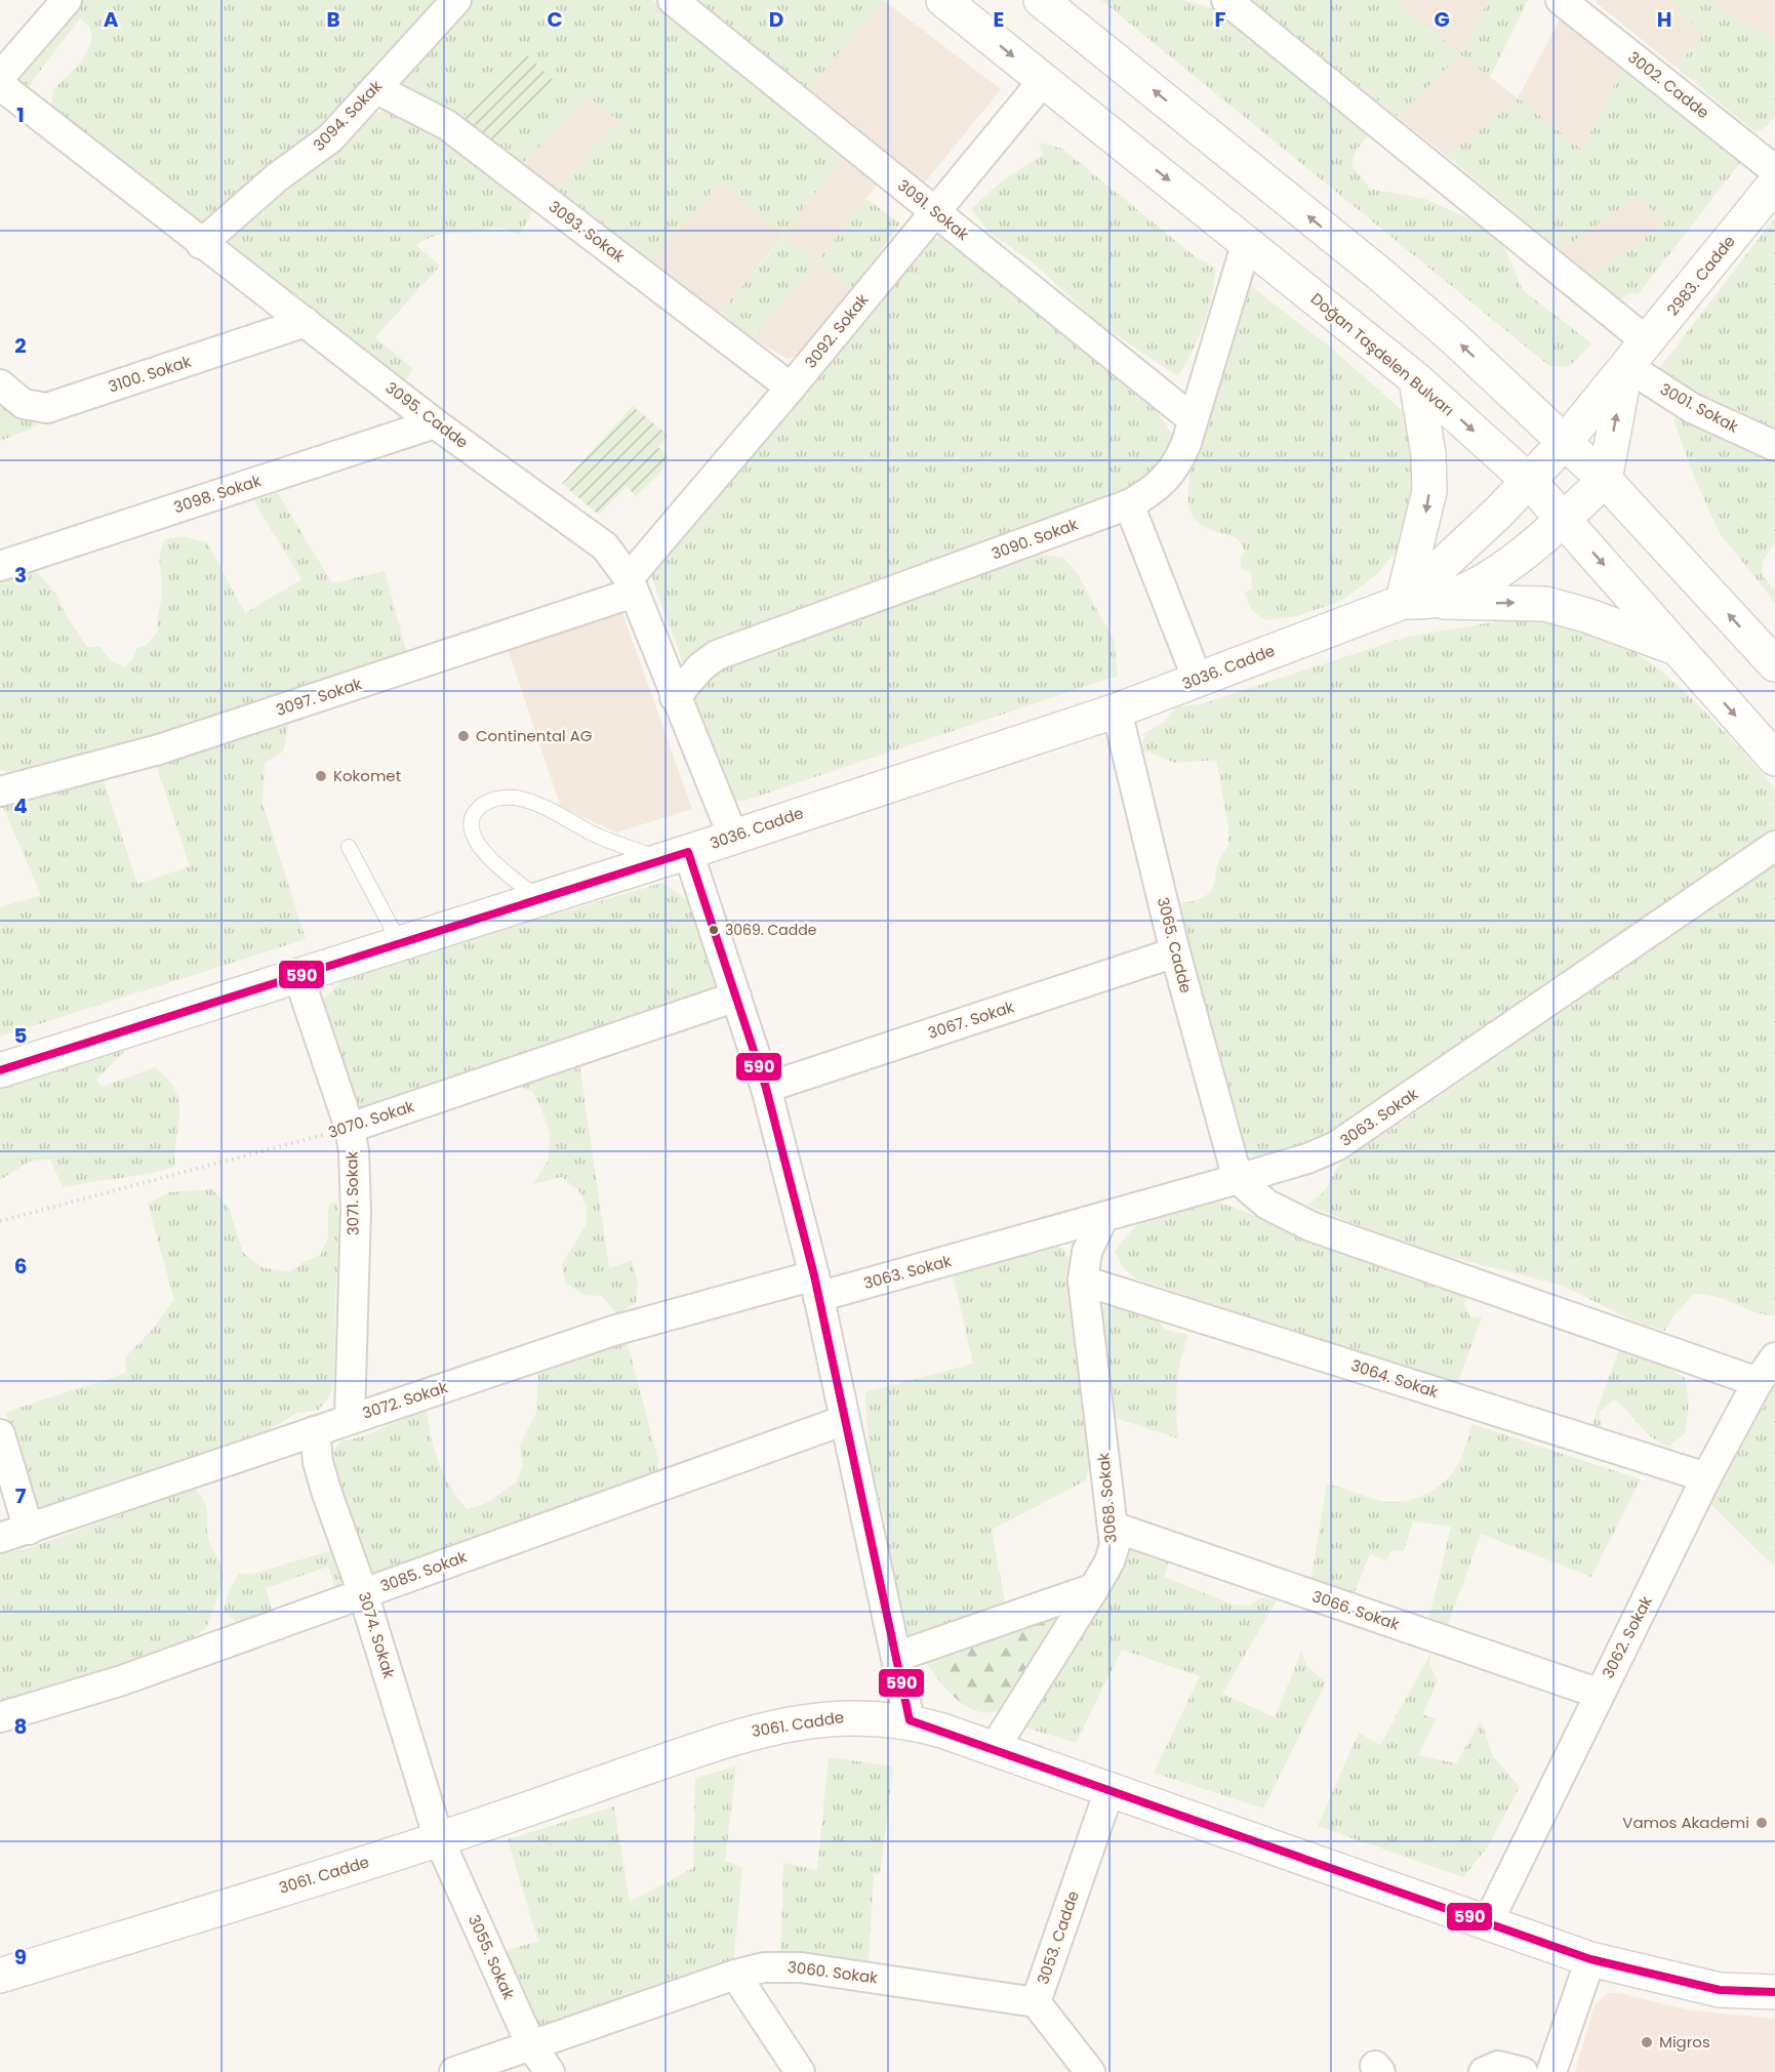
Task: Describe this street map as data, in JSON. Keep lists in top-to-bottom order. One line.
{"streets":{"street":["3002. Cadde","3094. Sokak","3091. Sokak","3093. Sokak","2983. Cadde","3092. Sokak","Doğan Taşdelen Bulvarı","3100. Sokak","3001. Sokak","3095. Cadde","3098. Sokak","3090. Sokak","3036. Cadde","3097. Sokak","3065. Cadde","3067. Sokak","3063. Sokak","3070. Sokak","3071. Sokak","3064. Sokak","3072. Sokak","3068. Sokak","3085. Sokak","3066. Sokak","3074. Sokak","3062. Sokak","3061. Cadde","3053. Cadde","3055. Sokak","3060. Sokak"]},"crossings":[["3094. Sokak","3093. Sokak"],["3094. Sokak","3095. Cadde"],["3091. Sokak","3092. Sokak"],["3091. Sokak","3090. Sokak"],["3093. Sokak","3092. Sokak"],["2983. Cadde","Doğan Taşdelen Bulvarı"],["2983. Cadde","3001. Sokak"],["2983. Cadde","3036. Cadde"],["3092. Sokak","Doğan Taşdelen Bulvarı"],["3092. Sokak","3095. Cadde"],["3092. Sokak","3097. Sokak"],["Doğan Taşdelen Bulvarı","3090. Sokak"],["Doğan Taşdelen Bulvarı","3036. Cadde"],["3100. Sokak","3095. Cadde"],["3095. Cadde","3098. Sokak"],["3095. Cadde","3090. Sokak"],["3095. Cadde","3036. Cadde"],["3095. Cadde","3097. Sokak"],["3036. Cadde","3065. Cadde"],["3036. Cadde","3071. Sokak"],["3065. Cadde","3067. Sokak"],["3065. Cadde","3063. Sokak"],["3063. Sokak","3072. Sokak"],["3063. Sokak","3068. Sokak"],["3070. Sokak","3071. Sokak"],["3071. Sokak","3072. Sokak"],["3064. Sokak","3068. Sokak"],["3064. Sokak","3062. Sokak"],["3072. Sokak","3074. Sokak"],["3068. Sokak","3066. Sokak"],["3068. Sokak","3061. Cadde"],["3085. Sokak","3074. Sokak"],["3066. Sokak","3062. Sokak"],["3074. Sokak","3061. Cadde"],["3074. Sokak","3055. Sokak"],["3062. Sokak","3061. Cadde"],["3061. Cadde","3053. Cadde"],["3061. Cadde","3055. Sokak"],["3053. Cadde","3060. Sokak"],["3055. Sokak","3060. Sokak"]],"places":["Continental AG","Kokomet","3069. Cadde","Vamos Akademi","Migros"],"lines":["transit line 590"],"grid":{"columns":["A","B","C","D","E","F","G","H"],"rows":["1","2","3","4","5","6","7","8","9"]}}
